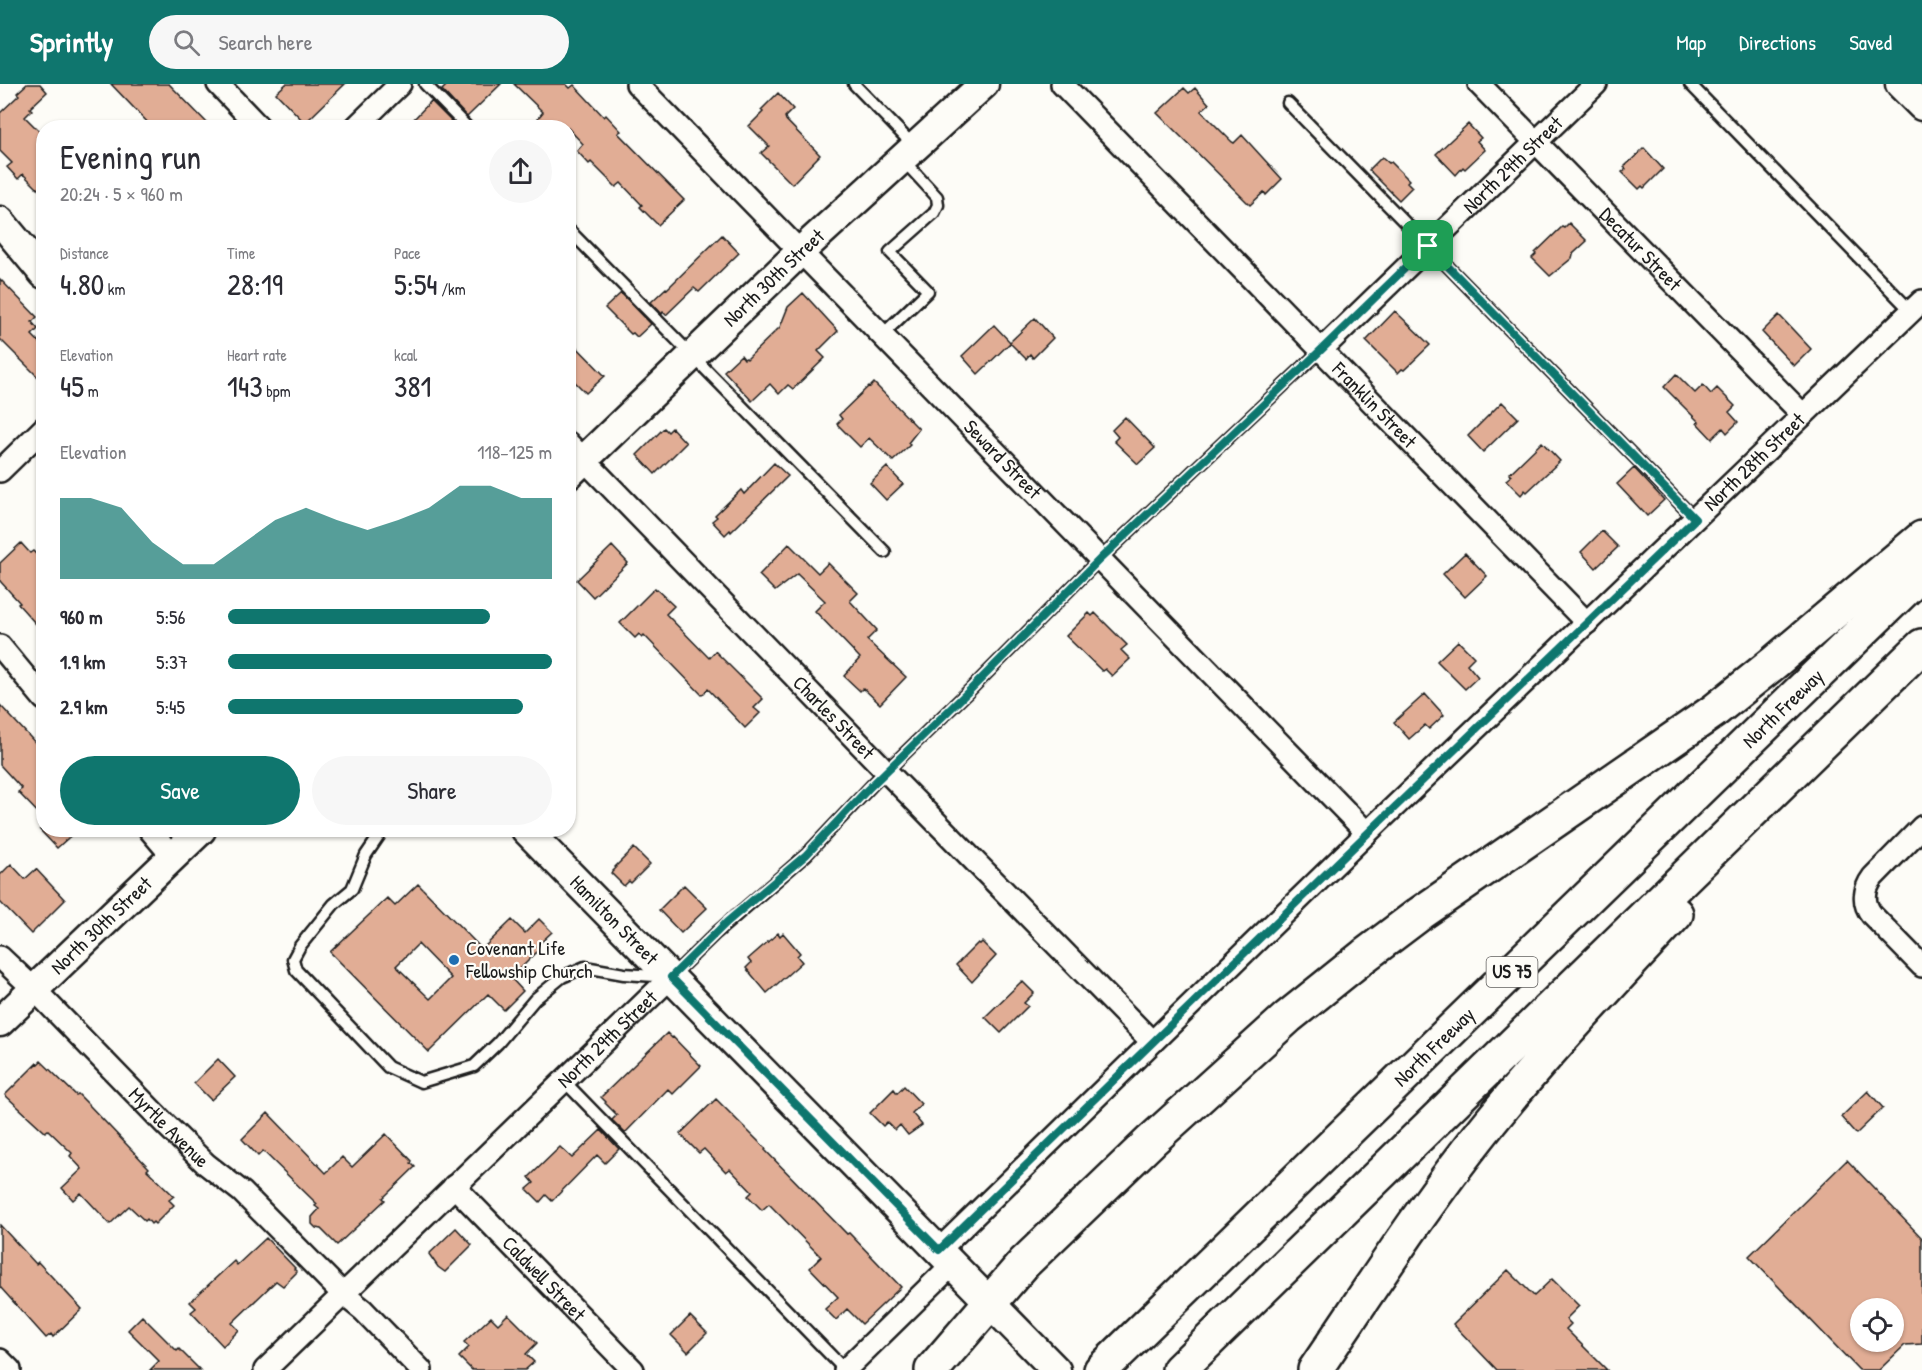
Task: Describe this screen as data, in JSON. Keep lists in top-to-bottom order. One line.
{"streets":{"highway":["North Freeway","US 75"],"main road":["North 30th Street","Hamilton Street"],"street":["North 29th Street","Decatur Street","Franklin Street","Seward Street","North 28th Street","Charles Street","Myrtle Avenue","Caldwell Street"]},"crossings":[["North 29th Street","Decatur Street"],["North 29th Street","Franklin Street"],["North 29th Street","Seward Street"],["North 29th Street","Charles Street"],["North 29th Street","Hamilton Street"],["North 29th Street","Myrtle Avenue"],["North 29th Street","Caldwell Street"],["Decatur Street","North 28th Street"],["North 30th Street","Seward Street"],["North 30th Street","Myrtle Avenue"],["Franklin Street","North 28th Street"],["Seward Street","North 28th Street"],["North 28th Street","Charles Street"],["North 28th Street","Hamilton Street"]],"places":["Covenant Life Fellowship Church"],"page":{"header":"Sprintly","search":"Search here","nav":["Map","Directions","Saved"],"heading":["Evening run","20:24 · 5 × 960 m"],"stats":[["Distance","4.80 km"],["Time","28:19"],["Pace","5:54 /km"],["Elevation","45 m"],["Heart rate","143 bpm"],["kcal","381"]],"chart":["Elevation","118–125 m"],"list":[{"name":"960 m","note":"5:56"},{"name":"1.9 km","note":"5:37"},{"name":"2.9 km","note":"5:45"}],"buttons":["Save","Share"]}}
